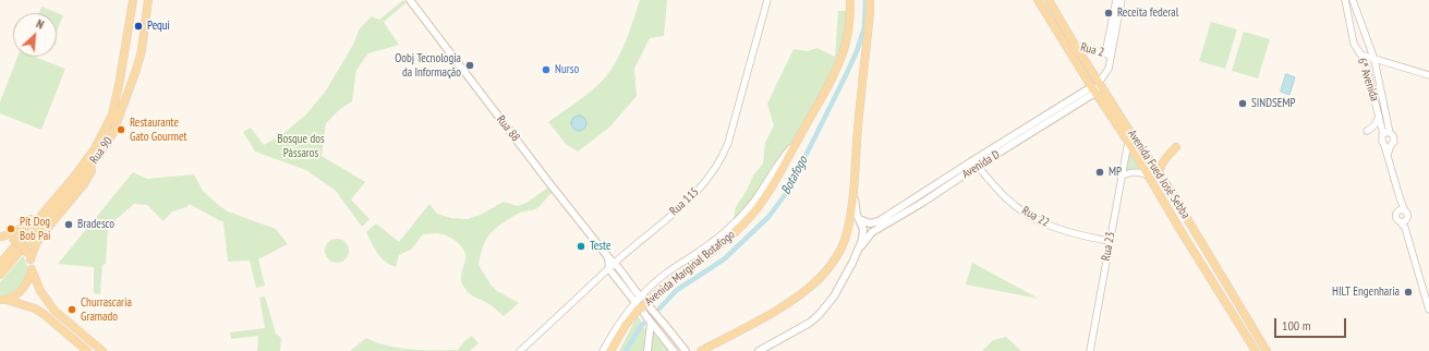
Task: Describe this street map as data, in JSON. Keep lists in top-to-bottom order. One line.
{"streets":{"main road":["Rua 88","Rua 90","Avenida D","Avenida Fued José Sebba","Avenida Marginal Botafogo"],"street":["Rua 2","6ª Avenida","Rua 115","Rua 22","Rua 23"]},"crossings":[["Rua 2","Avenida Fued José Sebba"],["Rua 88","Rua 115"],["Rua 88","Avenida Marginal Botafogo"],["Avenida D","Avenida Fued José Sebba"],["Avenida D","Rua 22"],["Avenida Fued José Sebba","Rua 23"],["Rua 22","Rua 23"]],"water":["Botafogo"],"parks":["Bosque dos Pássaros"],"places":["Receita federal","Pequi","Oobj Tecnologia da Informação","Nurso","SINDSEMP","Restaurante Gato Gourmet","MP","Bradesco","Pit Dog Bob Pai","Teste","HILT Engenharia","Churrascaria Gramado"],"scale_bar":"100 m","north":"top right"}
